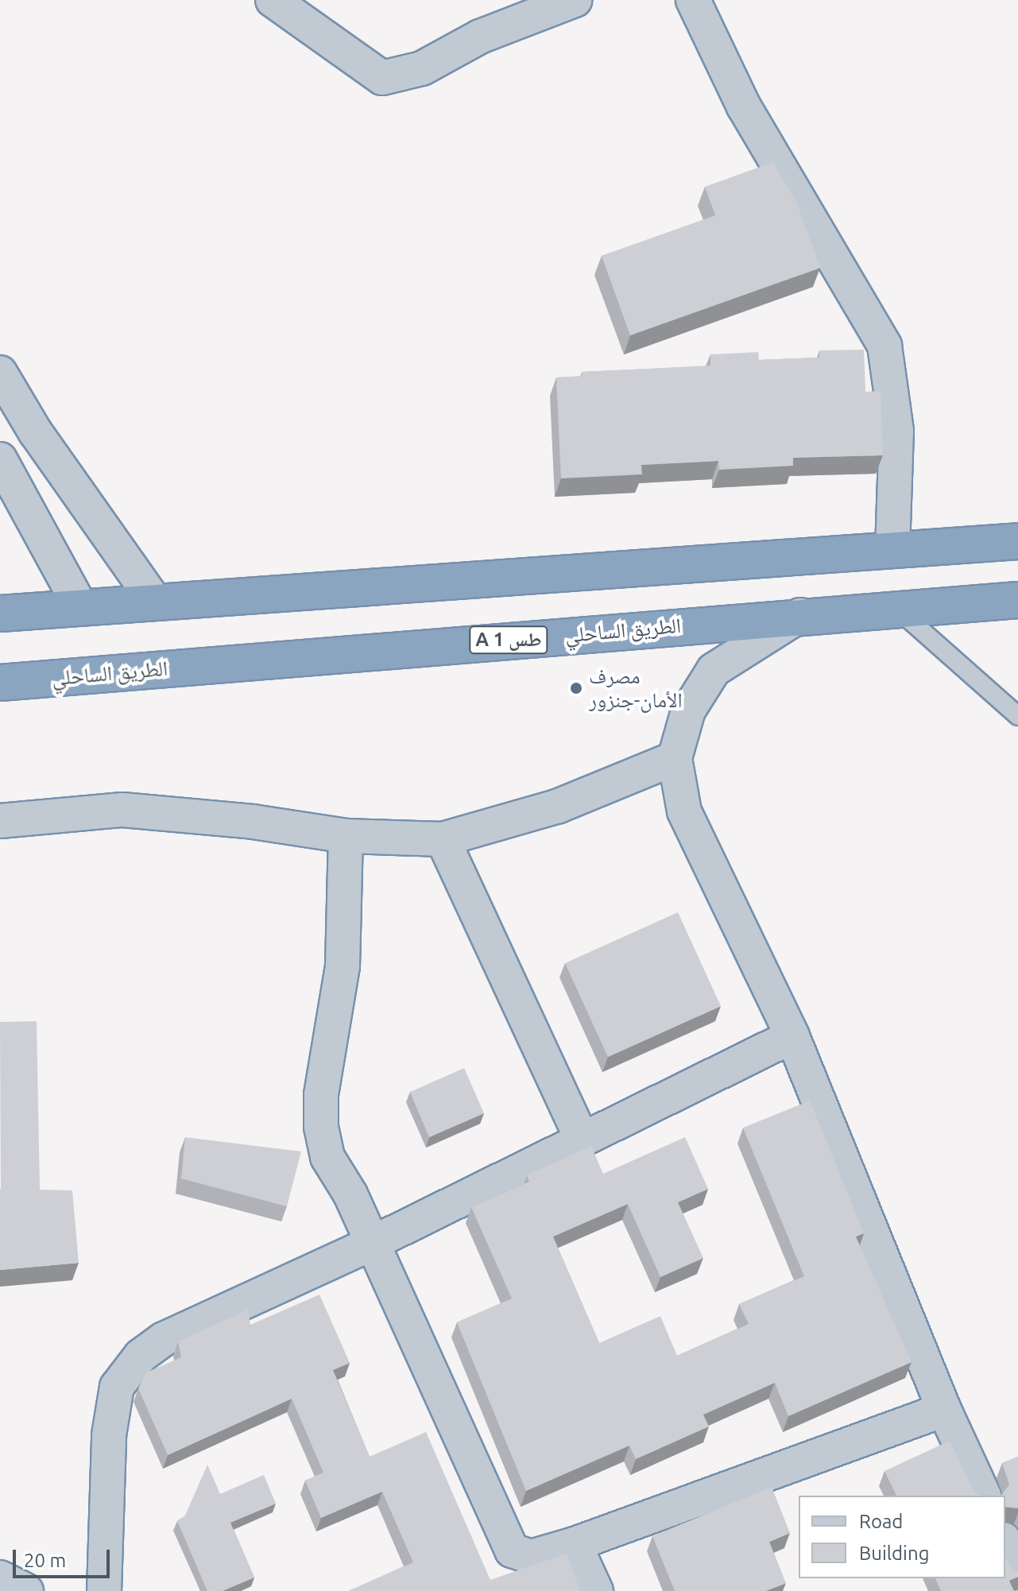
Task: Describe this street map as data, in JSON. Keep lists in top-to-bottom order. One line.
{"streets":{"highway":["الطريق الساحلي","A 1 طس"]},"places":["مصرف الأمان-جنزور"],"legend":["Road","Building"],"scale_bar":"20 m"}
